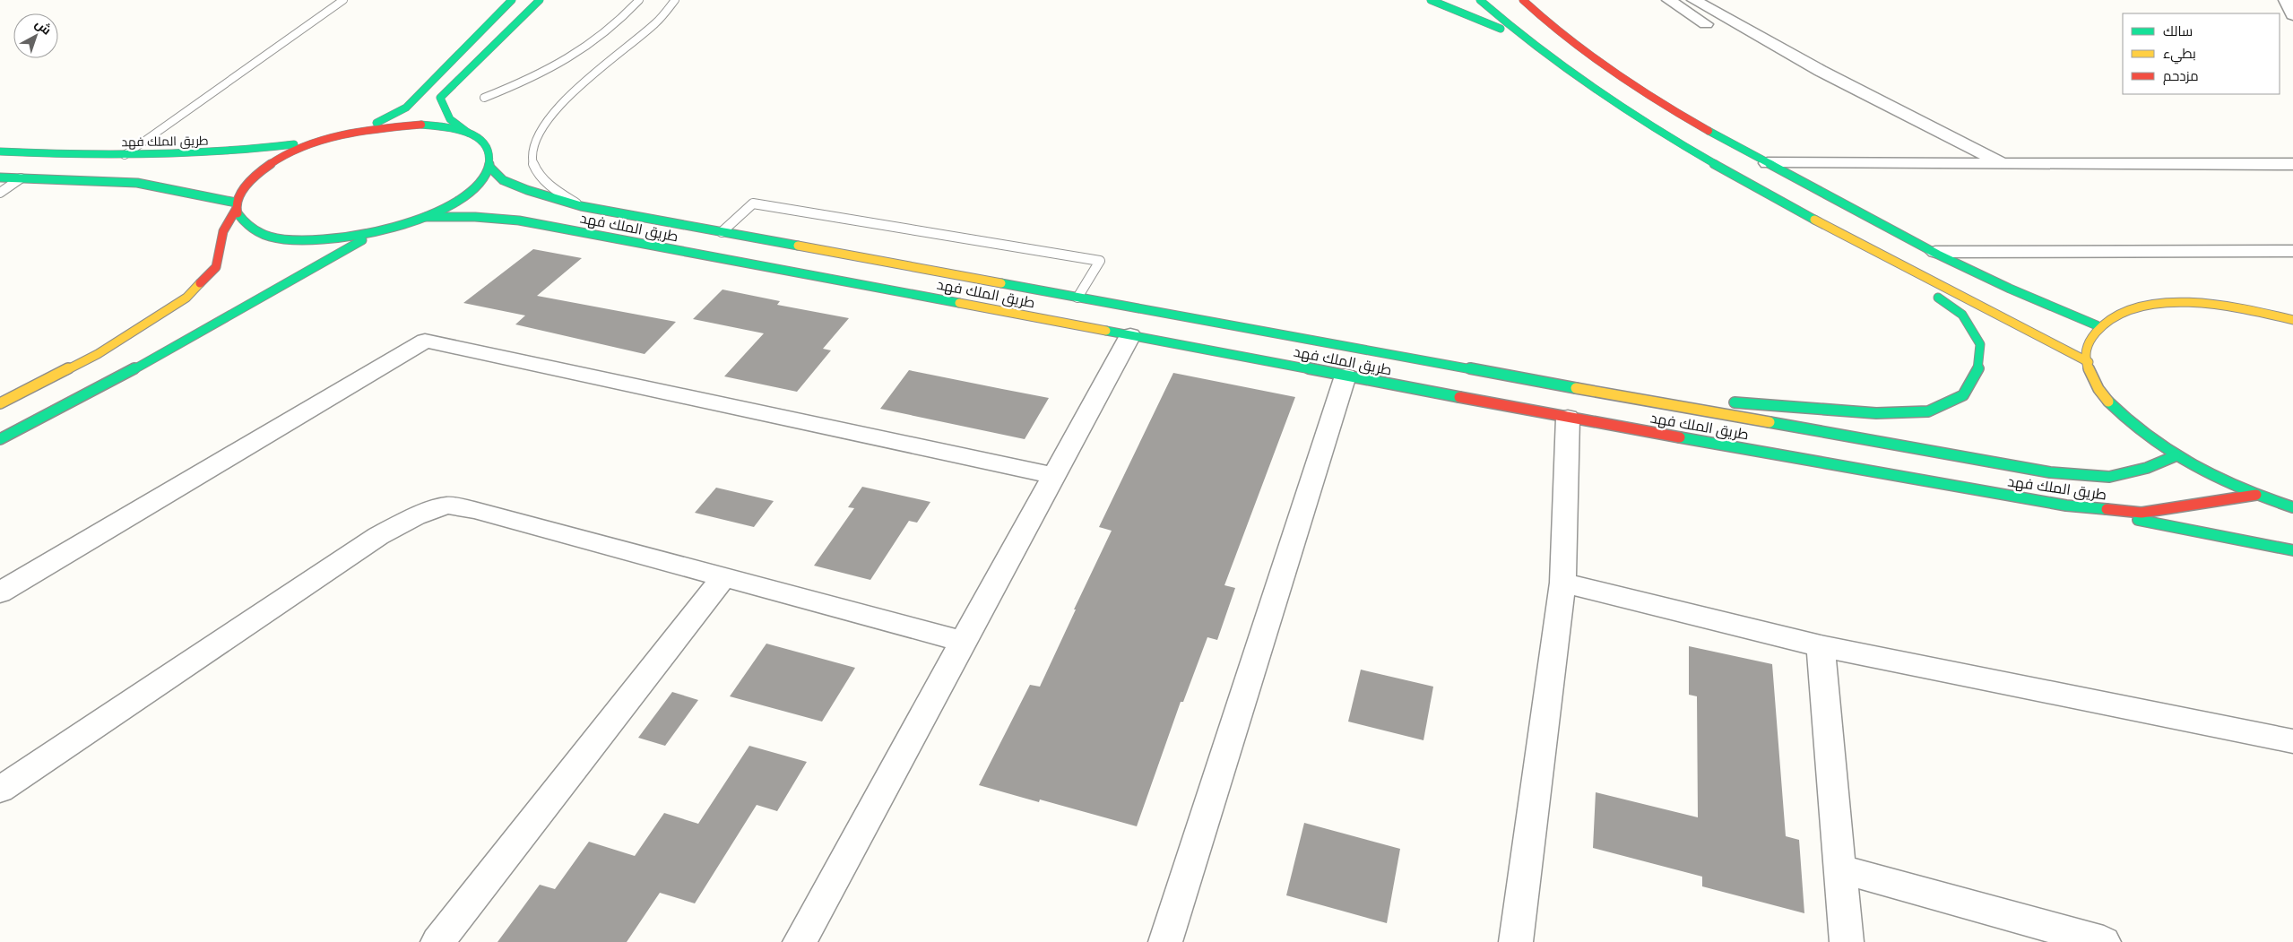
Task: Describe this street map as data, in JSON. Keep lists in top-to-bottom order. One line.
{"streets":{"street":["طريق الملك فهد"]},"legend":["سالك","بطيء","مزدحم"],"north":"top right"}
